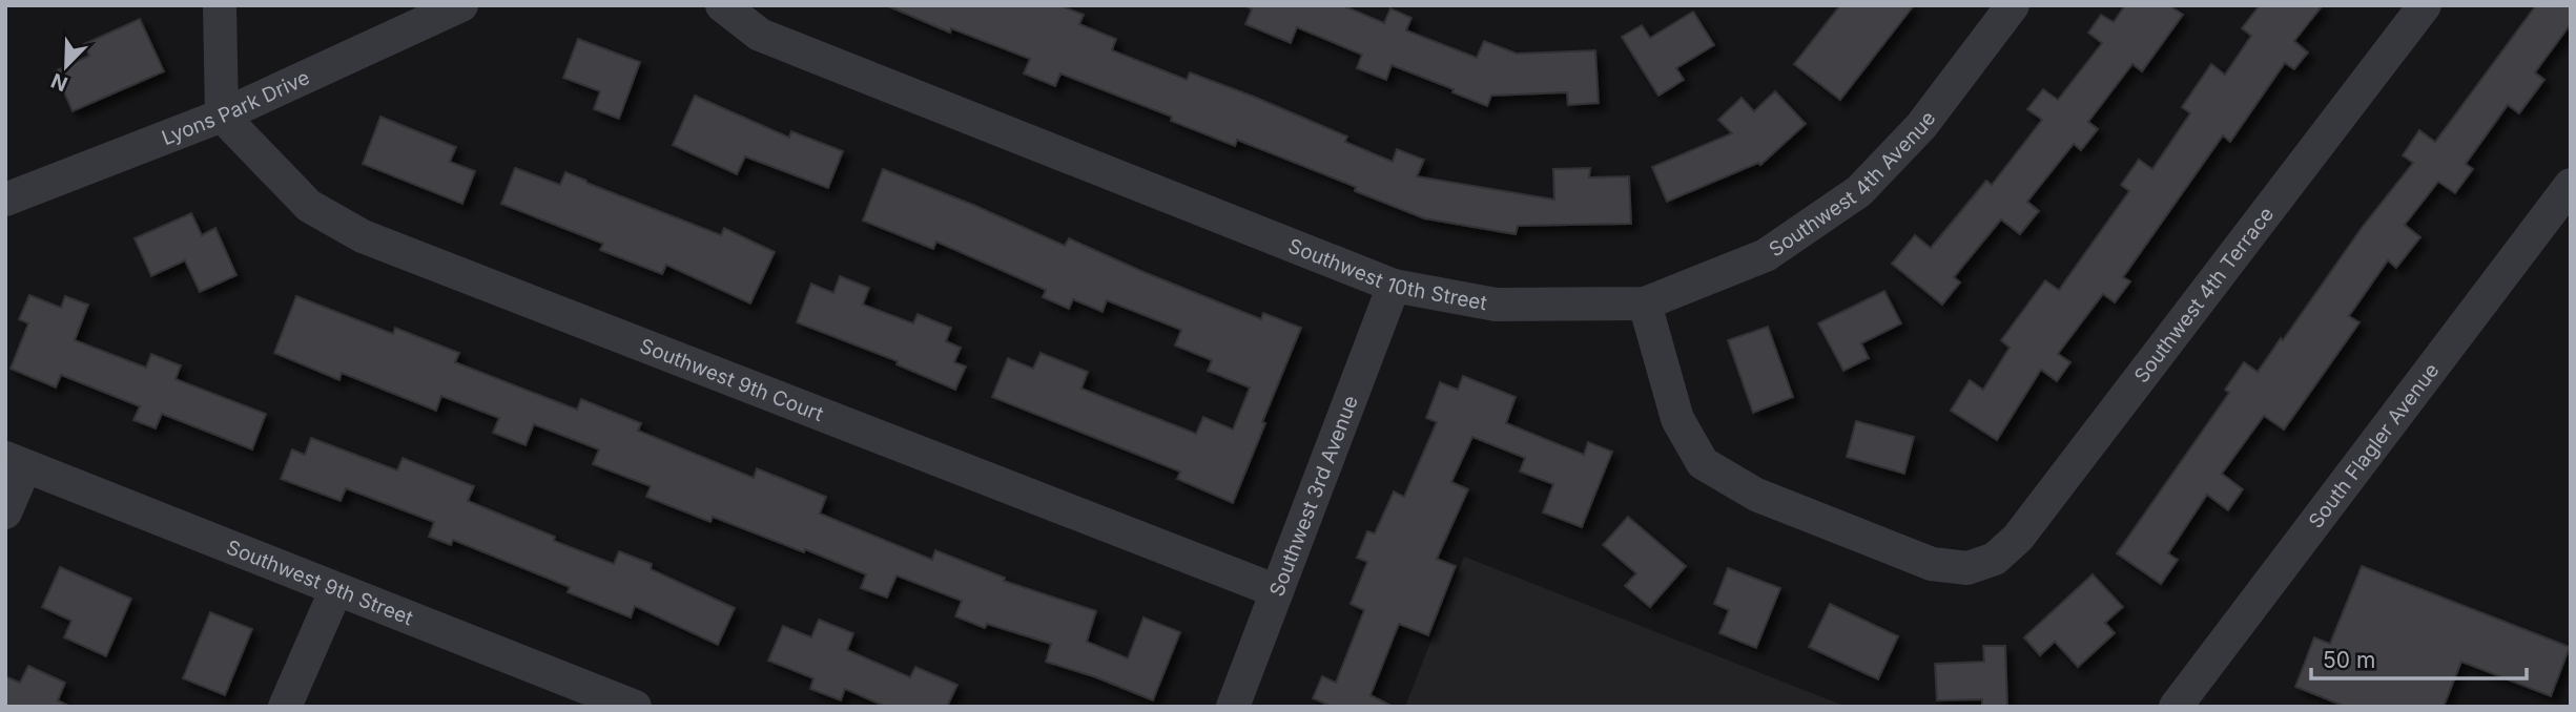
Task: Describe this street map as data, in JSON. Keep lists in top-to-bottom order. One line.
{"streets":{"street":["Lyons Park Drive","Southwest 4th Avenue","Southwest 10th Street","Southwest 4th Terrace","Southwest 9th Court","South Flagler Avenue","Southwest 3rd Avenue","Southwest 9th Street"]},"crossings":[["Lyons Park Drive","Southwest 9th Court"],["Southwest 4th Avenue","Southwest 10th Street"],["Southwest 4th Avenue","Southwest 4th Terrace"],["Southwest 10th Street","Southwest 4th Terrace"],["Southwest 10th Street","Southwest 3rd Avenue"],["Southwest 9th Court","Southwest 3rd Avenue"]],"scale_bar":"50 m","north":"bottom left"}
